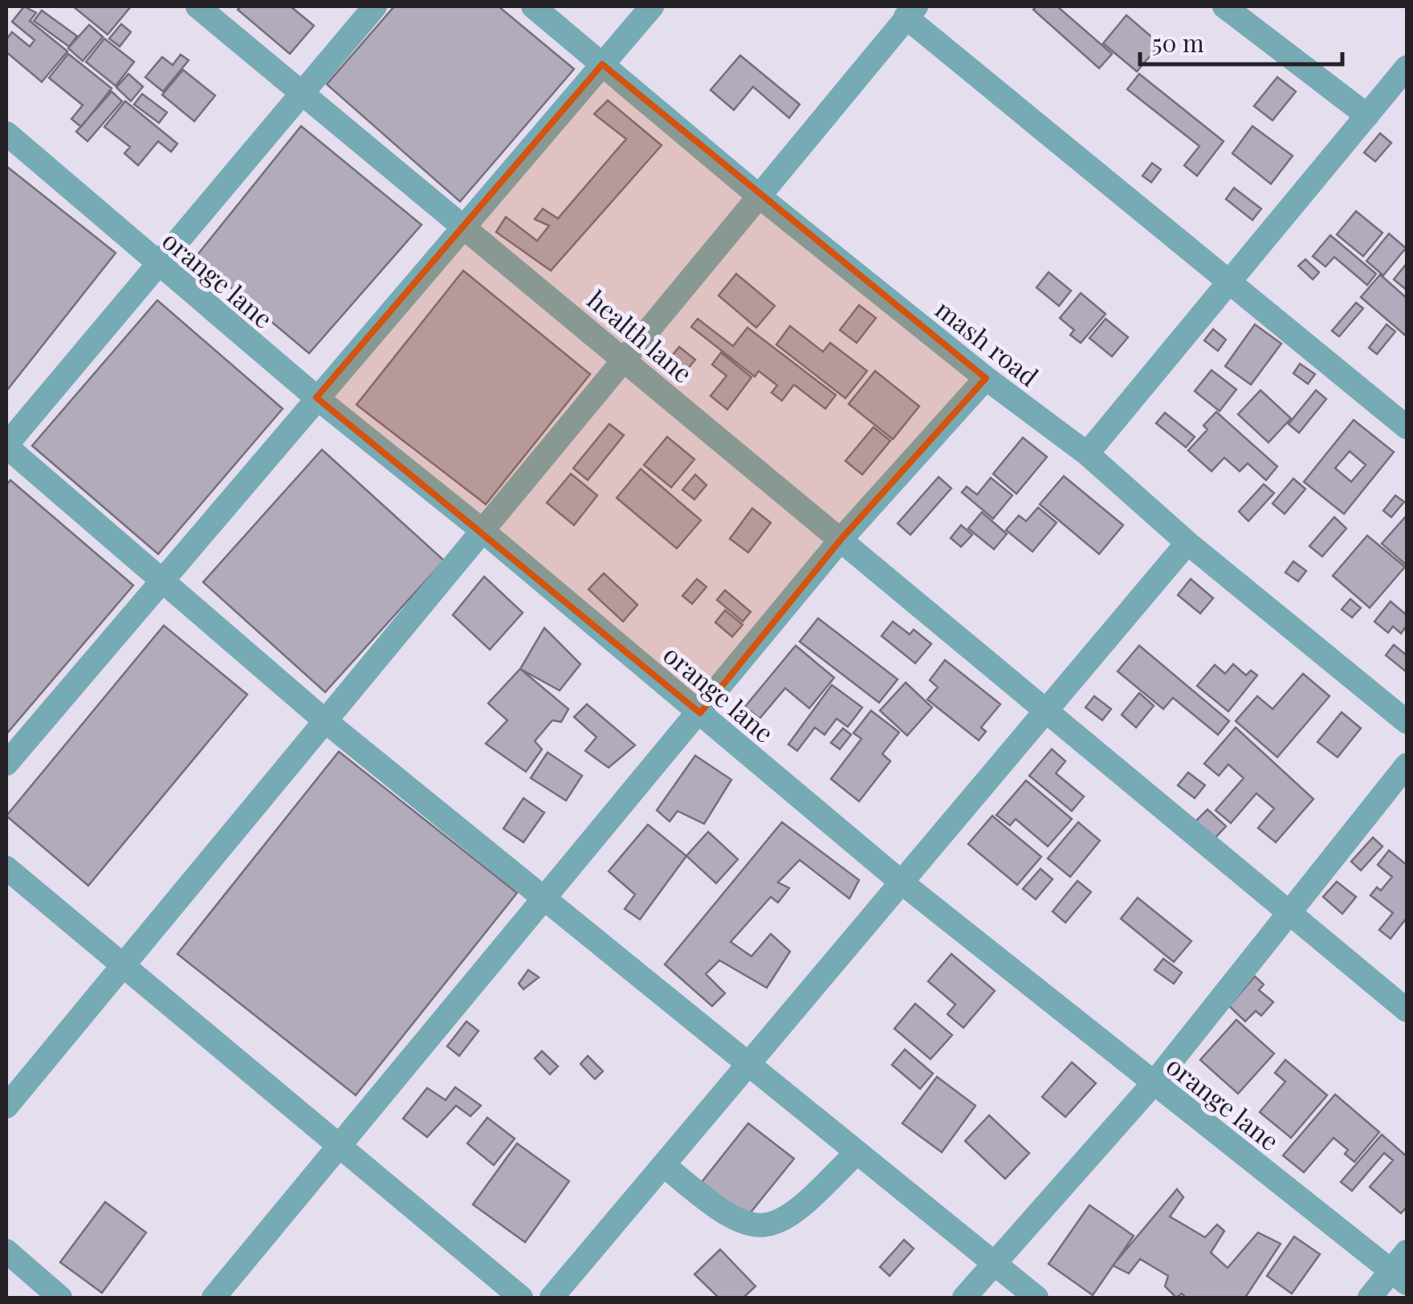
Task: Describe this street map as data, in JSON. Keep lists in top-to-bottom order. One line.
{"streets":{"street":["orange lane","health lane","mash road"]},"scale_bar":"50 m"}
